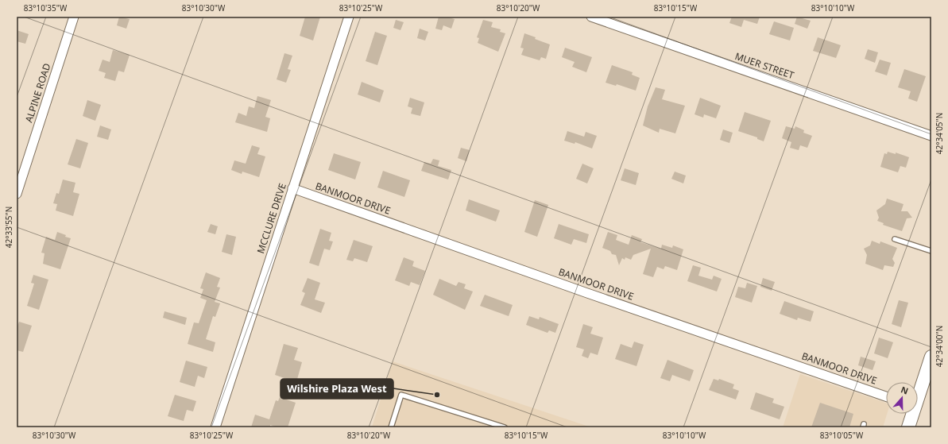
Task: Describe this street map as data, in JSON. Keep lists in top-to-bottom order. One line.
{"streets":{"street":["MUER STREET","ALPINE ROAD","BANMOOR DRIVE","MCCLURE DRIVE"]},"crossings":[["BANMOOR DRIVE","MCCLURE DRIVE"]],"places":["Wilshire Plaza West"],"north":"top","coordinates":["83°10'35\"W","83°10'30\"W","83°10'25\"W","83°10'20\"W","83°10'15\"W","83°10'10\"W","42°34'05\"N","42°33'55\"N","42°34'00\"N","83°10'05\"W"]}
